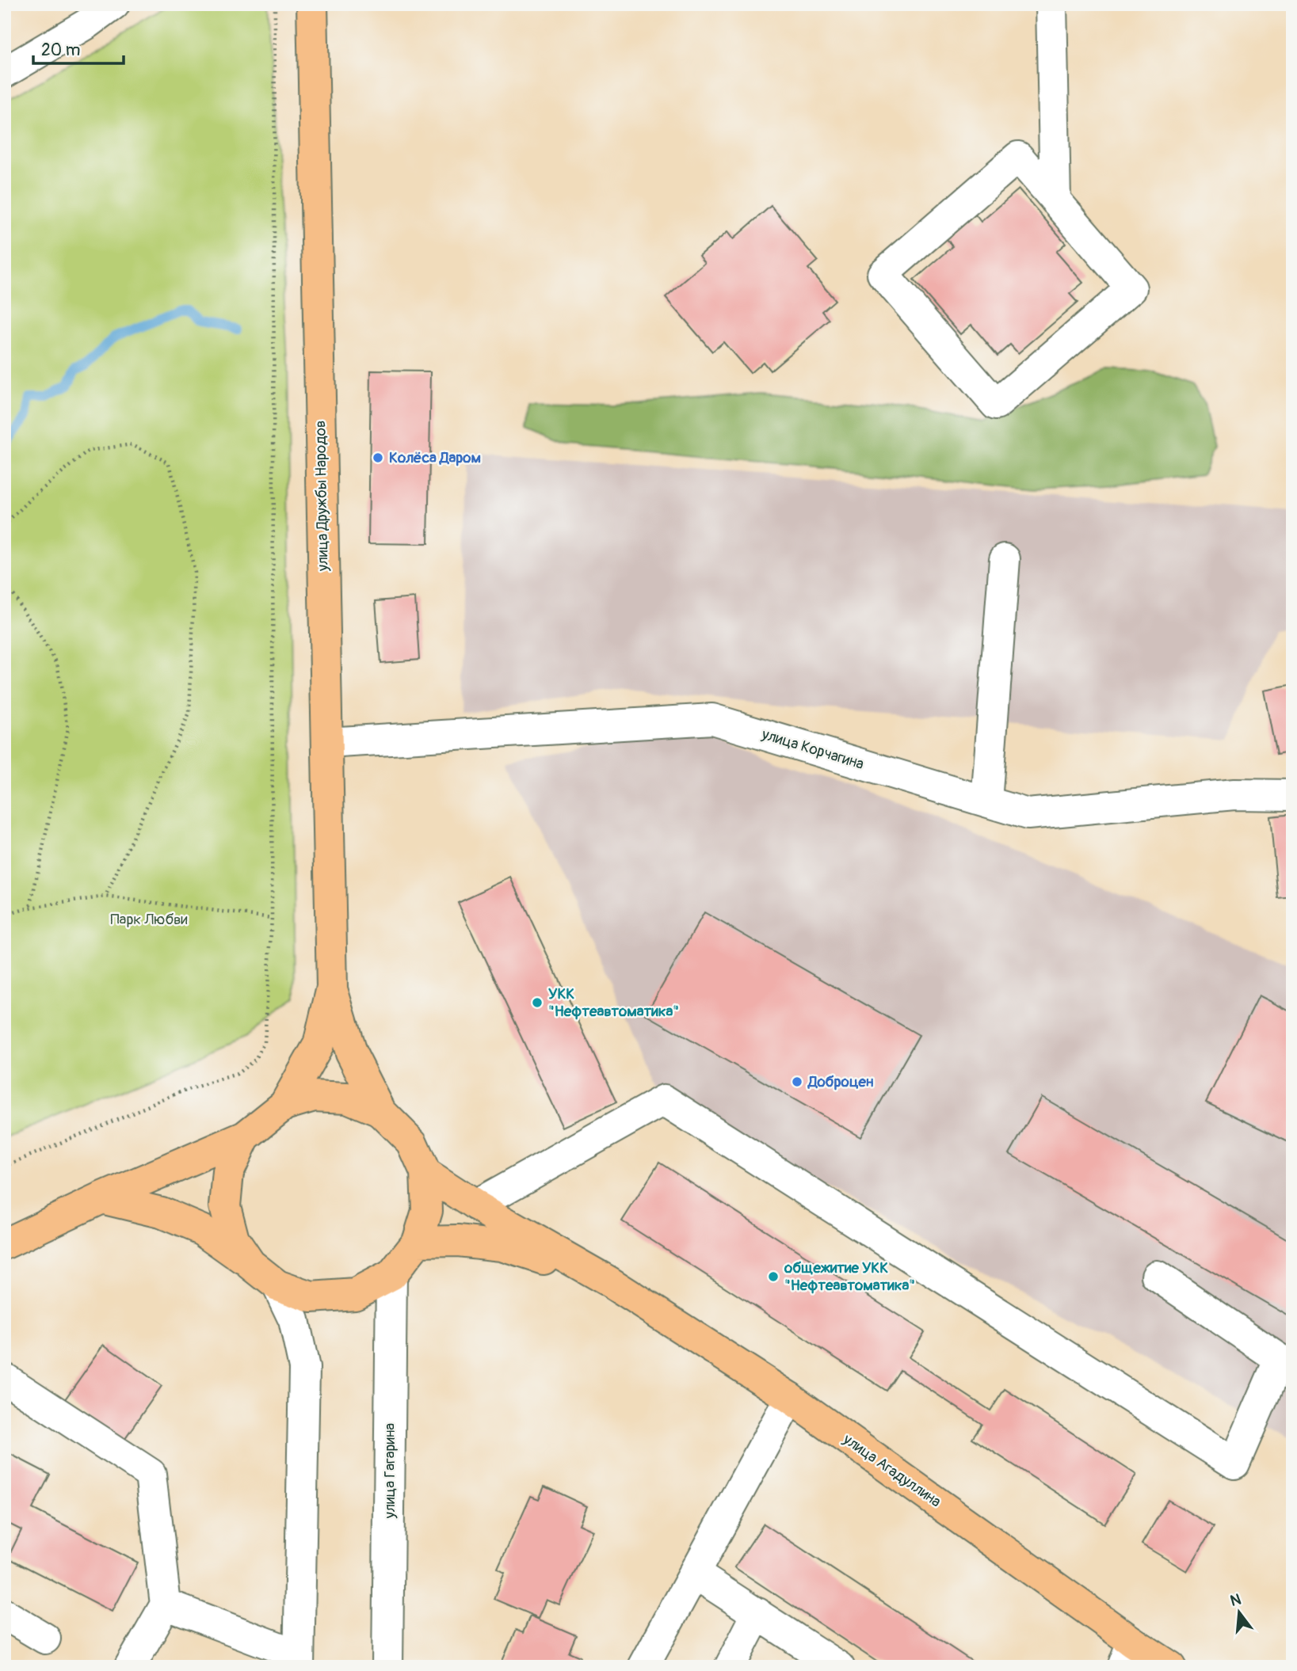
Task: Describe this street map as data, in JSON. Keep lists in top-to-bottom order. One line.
{"streets":{"main road":["улица Дружбы Народов","улица Агадуллина"],"street":["улица Корчагина","улица Гагарина"]},"crossings":[["улица Дружбы Народов","улица Корчагина"]],"parks":["Парк Любви"],"places":["Колёса Даром","УКК \"Нефтеавтоматика\"","Доброцен","общежитие УКК \"Нефтеавтоматика\""],"scale_bar":"20 m","north":"top"}
